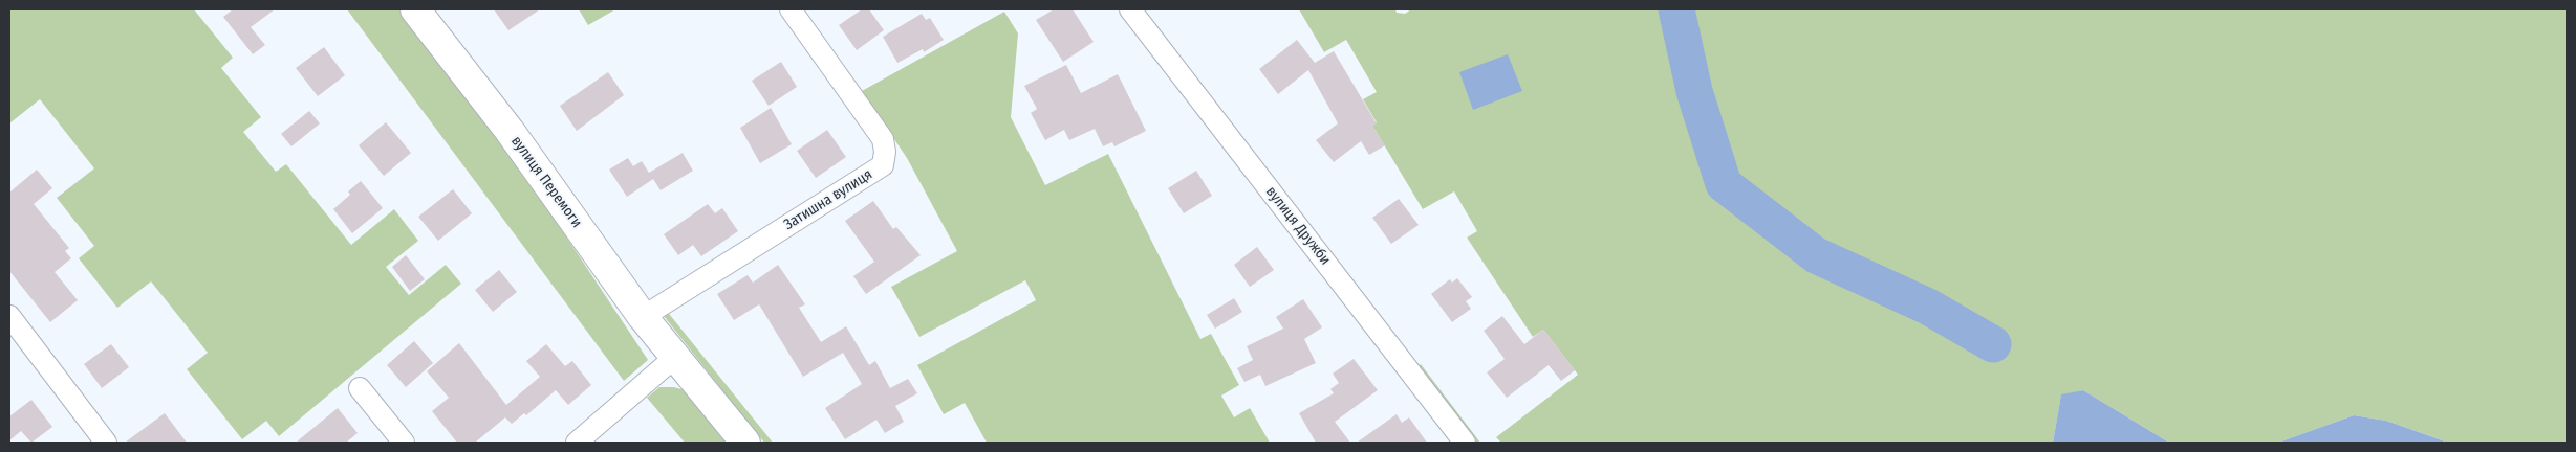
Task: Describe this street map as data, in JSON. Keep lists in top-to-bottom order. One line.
{"streets":{"main road":["вулиця Перемоги"],"street":["Затишна вулиця","вулиця Дружби"]},"crossings":[["вулиця Перемоги","Затишна вулиця"]]}
